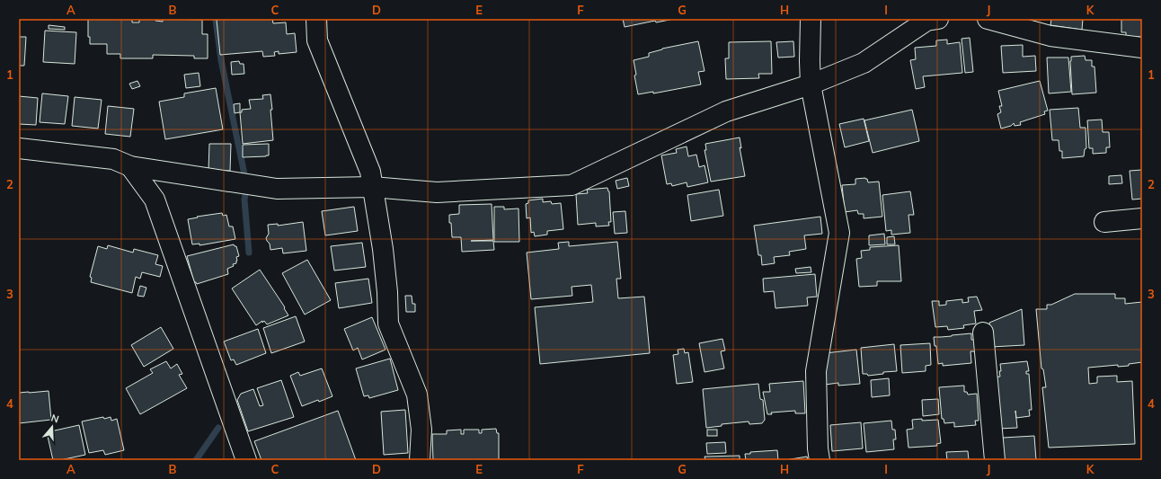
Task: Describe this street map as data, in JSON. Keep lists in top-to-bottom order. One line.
{"north":"top","grid":{"columns":["A","B","C","D","E","F","G","H","I","J","K"],"rows":["1","2","3","4"]}}
